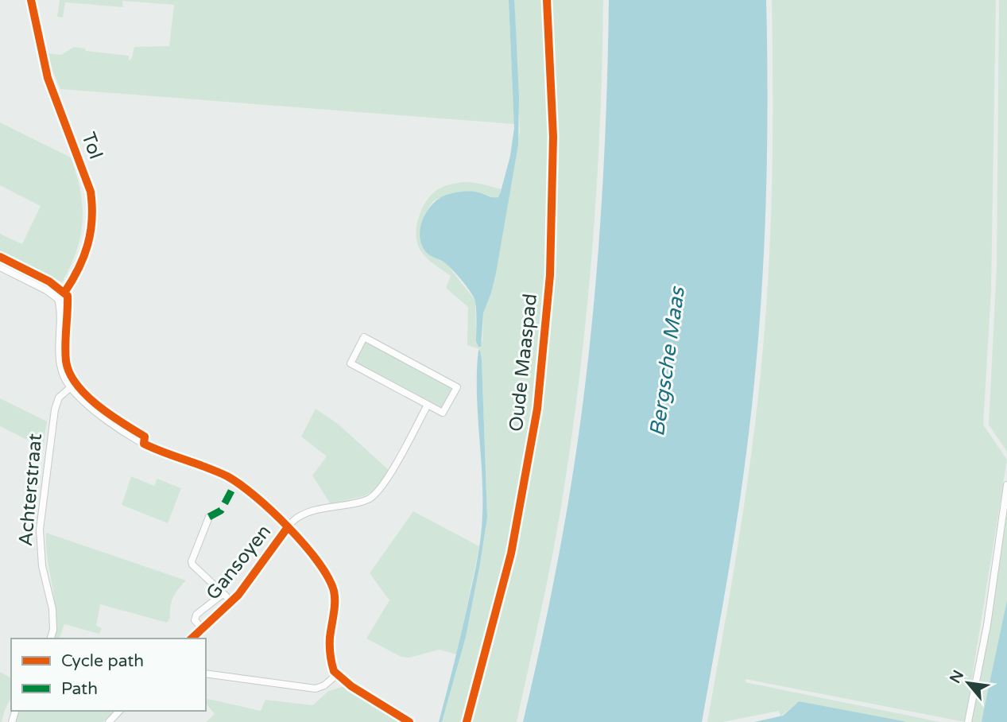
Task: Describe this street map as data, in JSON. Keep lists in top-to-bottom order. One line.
{"streets":{"street":["Tol","Achterstraat","Gansoyen"],"cycle path":["Oude Maaspad"]},"water":["Bergsche Maas"],"legend":["Cycle path","Path"],"north":"top left"}
